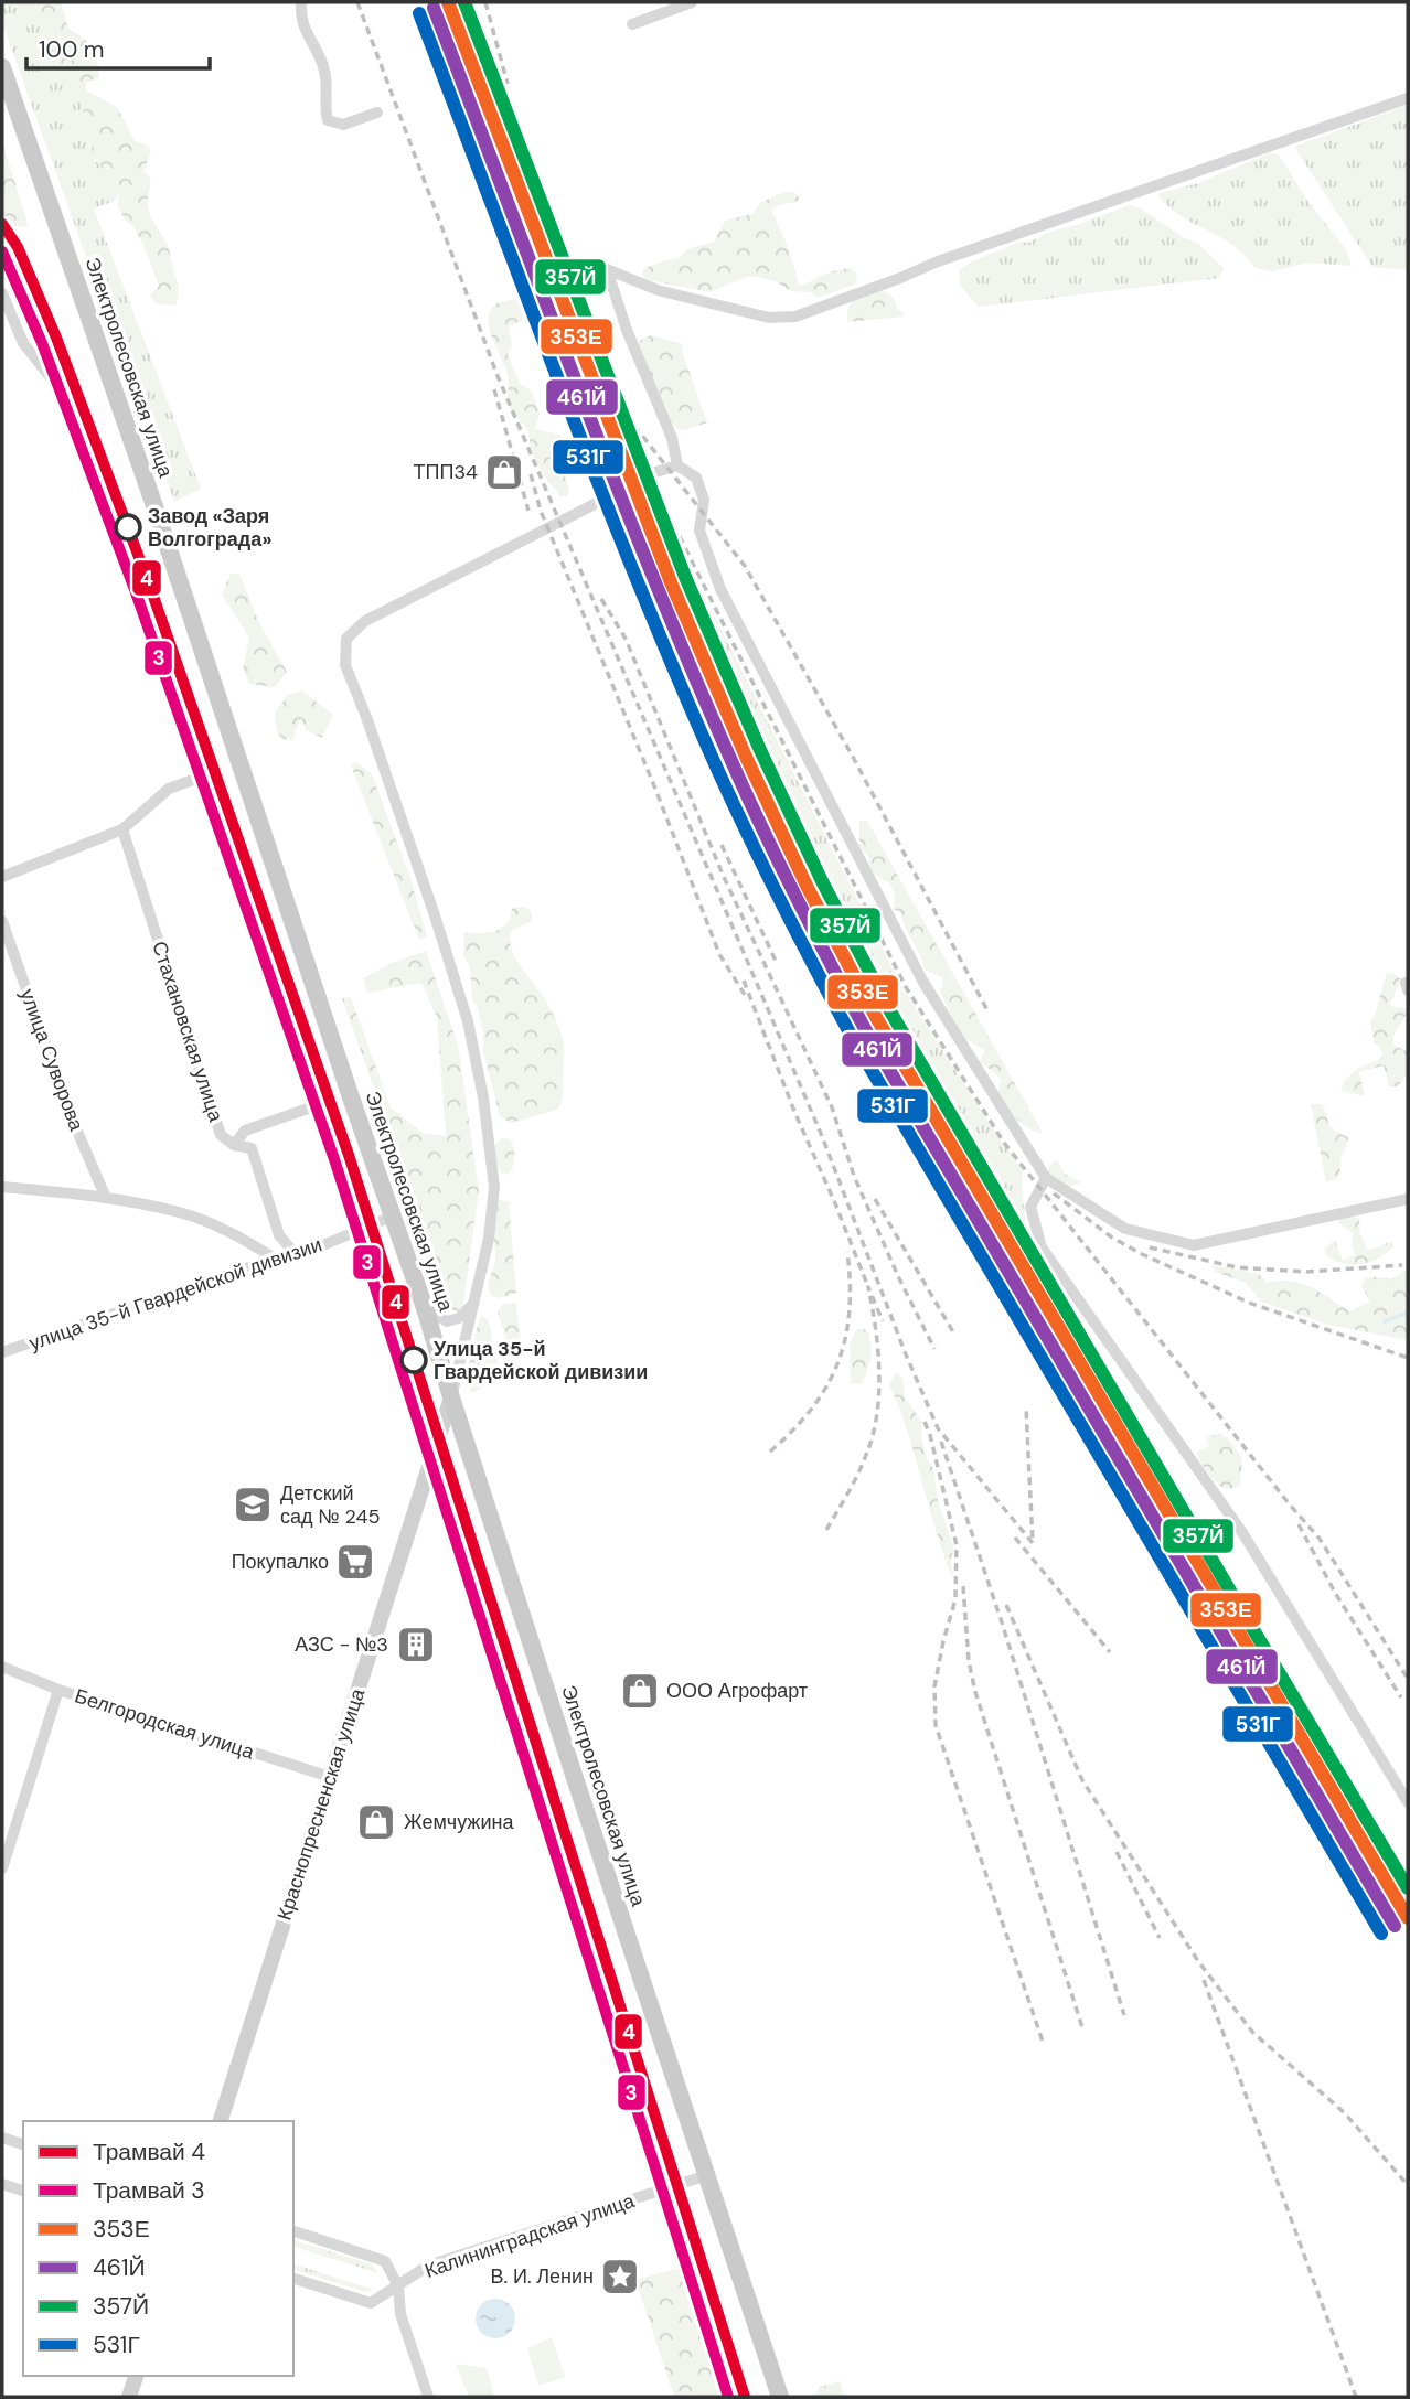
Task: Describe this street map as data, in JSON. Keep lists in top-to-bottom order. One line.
{"streets":{"main road":["Электролесовская улица"],"street":["Стахановская улица","улица Суворова","улица 35-й Гвардейской дивизии","Белгородская улица","Краснопресненская улица","Калининградская улица"]},"crossings":[["Электролесовская улица","улица 35-й Гвардейской дивизии"],["Электролесовская улица","Краснопресненская улица"],["Электролесовская улица","Калининградская улица"],["Стахановская улица","улица 35-й Гвардейской дивизии"],["Белгородская улица","Краснопресненская улица"]],"places":{"shop":["ТПП34","ООО Агрофарт","Жемчужина"],"other":["Завод «Заря Волгограда»","Улица 35-й Гвардейской дивизии"],"school or university":["Детский сад № 245"],"supermarket":["Покупалко"],"building":["АЗС - №3"],"place":["В. И. Ленин"]},"lines":["transit line 353Е","transit line 357Й","transit line 461Й","transit line 531Г","tram line 4","tram line 3"],"legend":["Трамвай 4","Трамвай 3","353Е","461Й","357Й","531Г"],"scale_bar":"100 m"}
